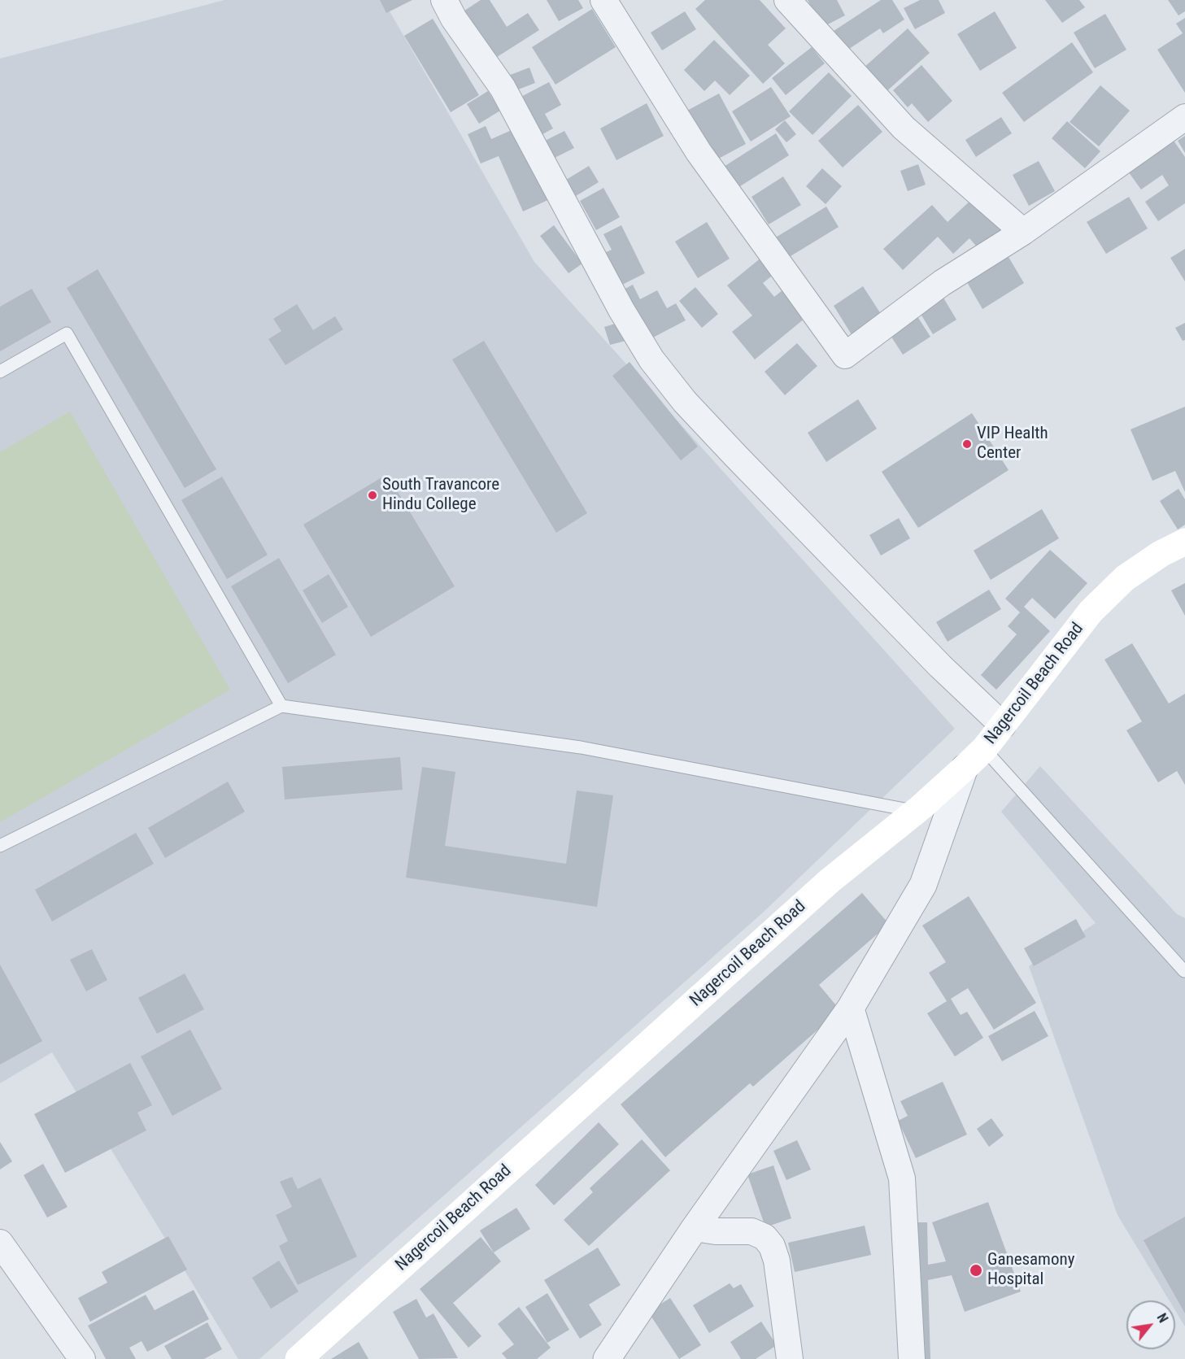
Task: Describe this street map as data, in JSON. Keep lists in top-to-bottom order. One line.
{"streets":{"main road":["Nagercoil Beach Road"]},"places":["VIP Health Center","South Travancore Hindu College","Ganesamony Hospital"],"north":"top right"}
